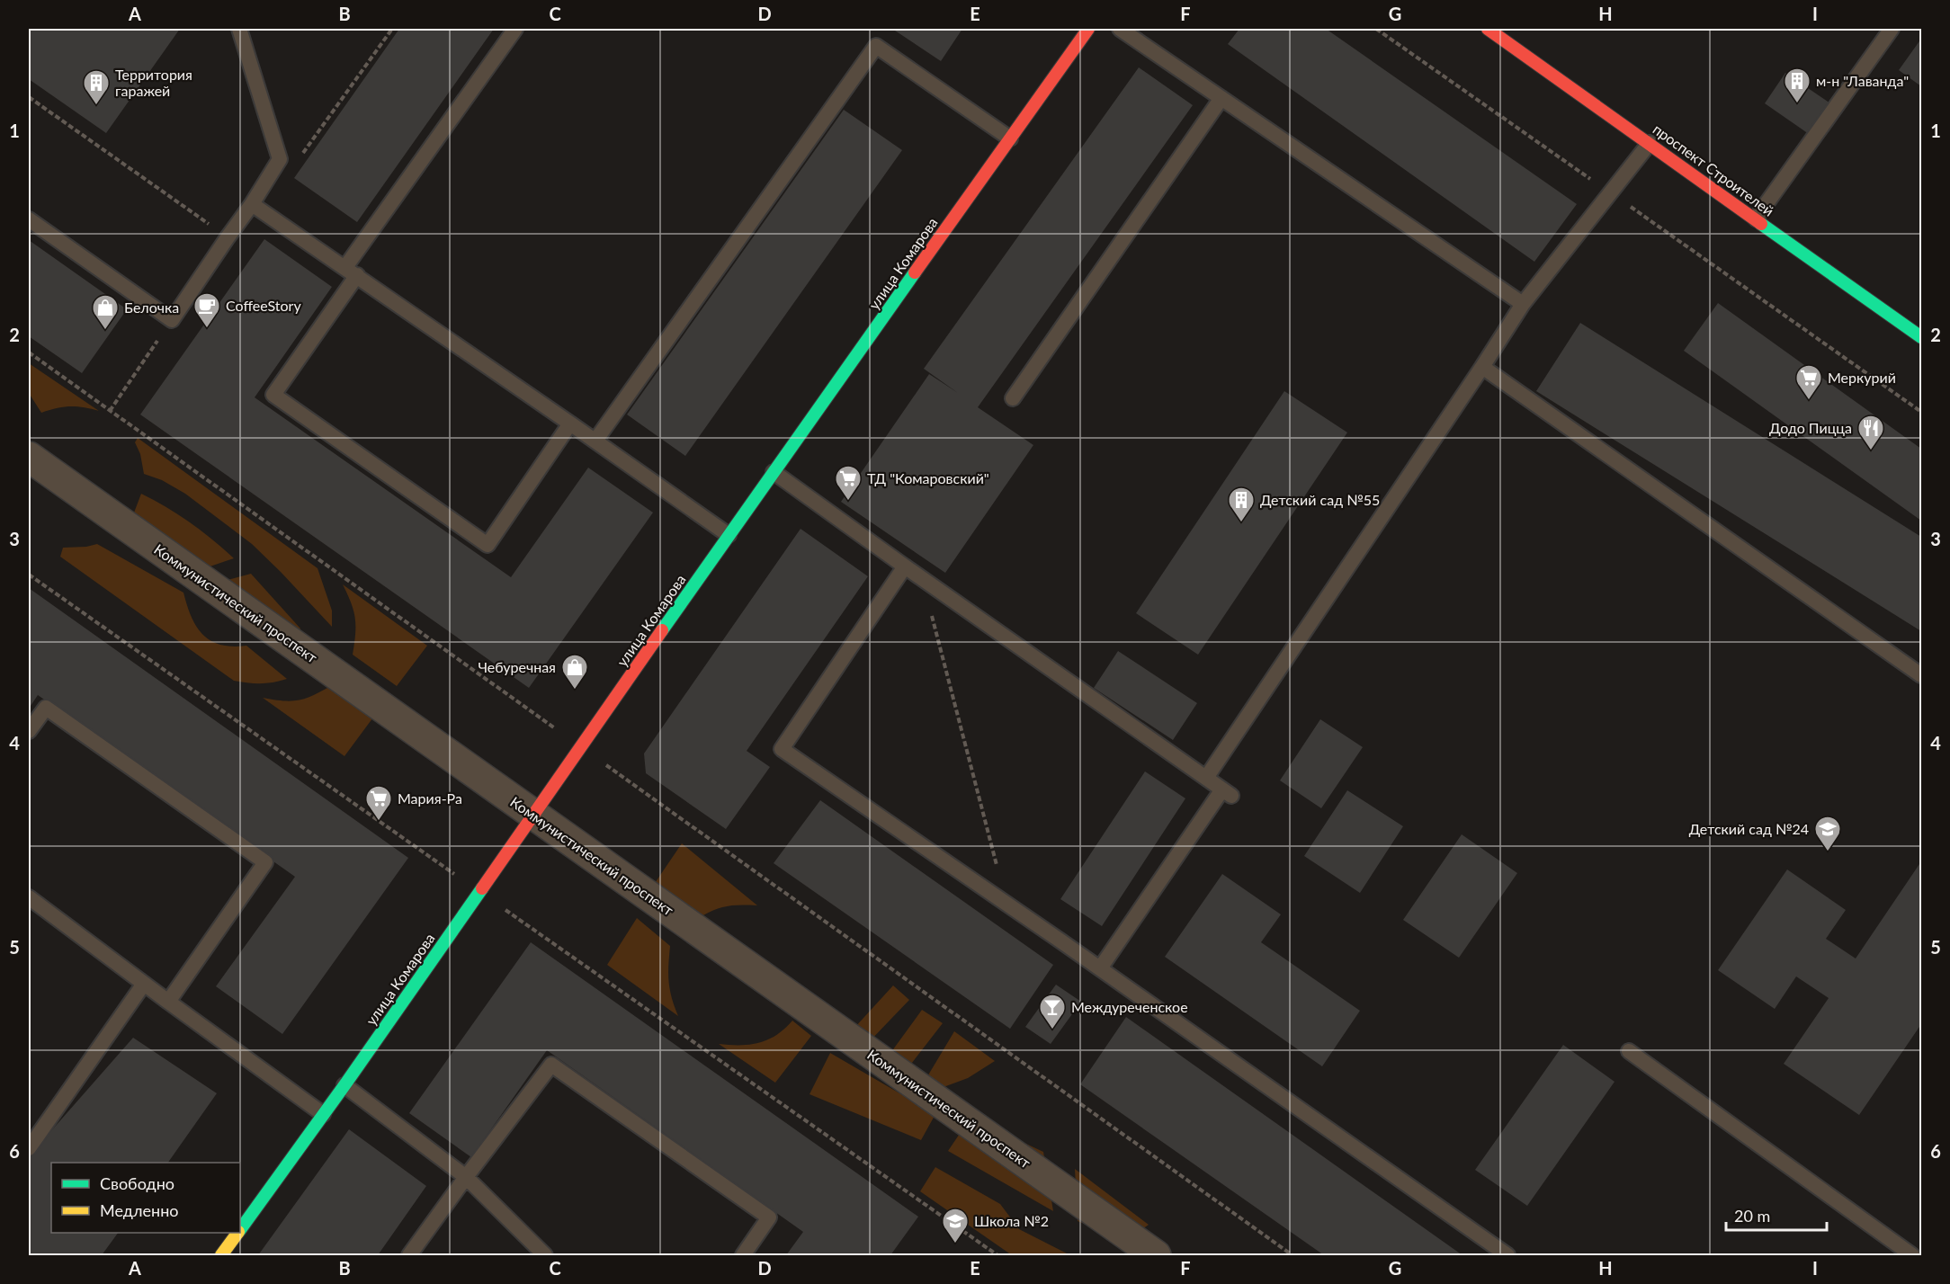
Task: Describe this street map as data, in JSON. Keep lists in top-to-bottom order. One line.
{"streets":{"street":["проспект Строителей","улица Комарова","Коммунистический проспект"]},"crossings":[["улица Комарова","Коммунистический проспект"]],"places":{"building":["м-н \"Лаванда\"","Территория гаражей","Детский сад №55"],"cafe":["CoffeeStory"],"shop":["Белочка","Чебуречная"],"supermarket":["Меркурий","ТД \"Комаровский\"","Мария-Ра"],"restaurant":["Додо Пицца"],"school or university":["Детский сад №24","Школа №2"],"bar":["Междуреченское"]},"legend":["Свободно","Медленно"],"scale_bar":"20 m","grid":{"columns":["A","B","C","D","E","F","G","H","I"],"rows":["1","2","3","4","5","6"]}}
